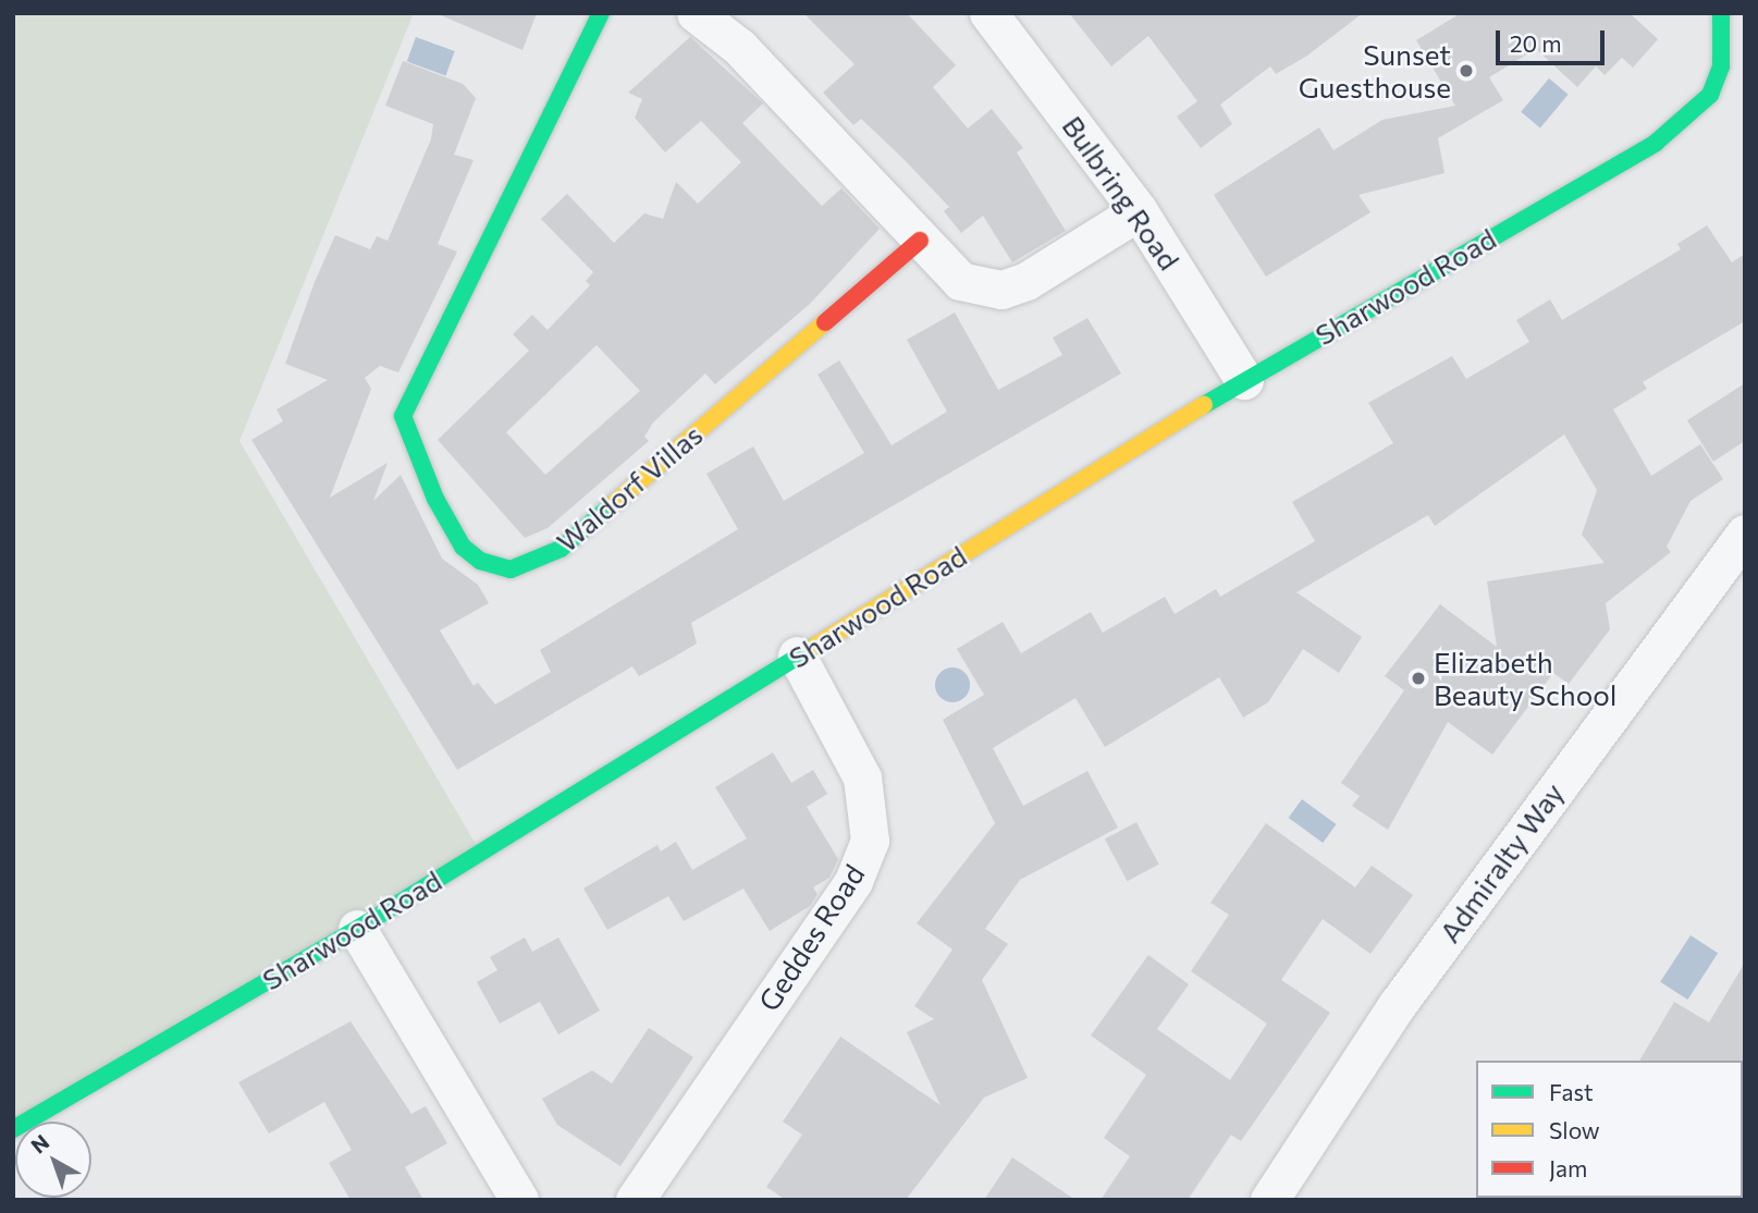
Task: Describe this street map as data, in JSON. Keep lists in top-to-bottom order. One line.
{"streets":{"street":["Bulbring Road","Sharwood Road","Waldorf Villas","Admiralty Way","Geddes Road"]},"crossings":[["Bulbring Road","Sharwood Road"],["Sharwood Road","Geddes Road"]],"places":["Sunset Guesthouse","Elizabeth Beauty School"],"legend":["Fast","Slow","Jam"],"scale_bar":"20 m","north":"top left"}
